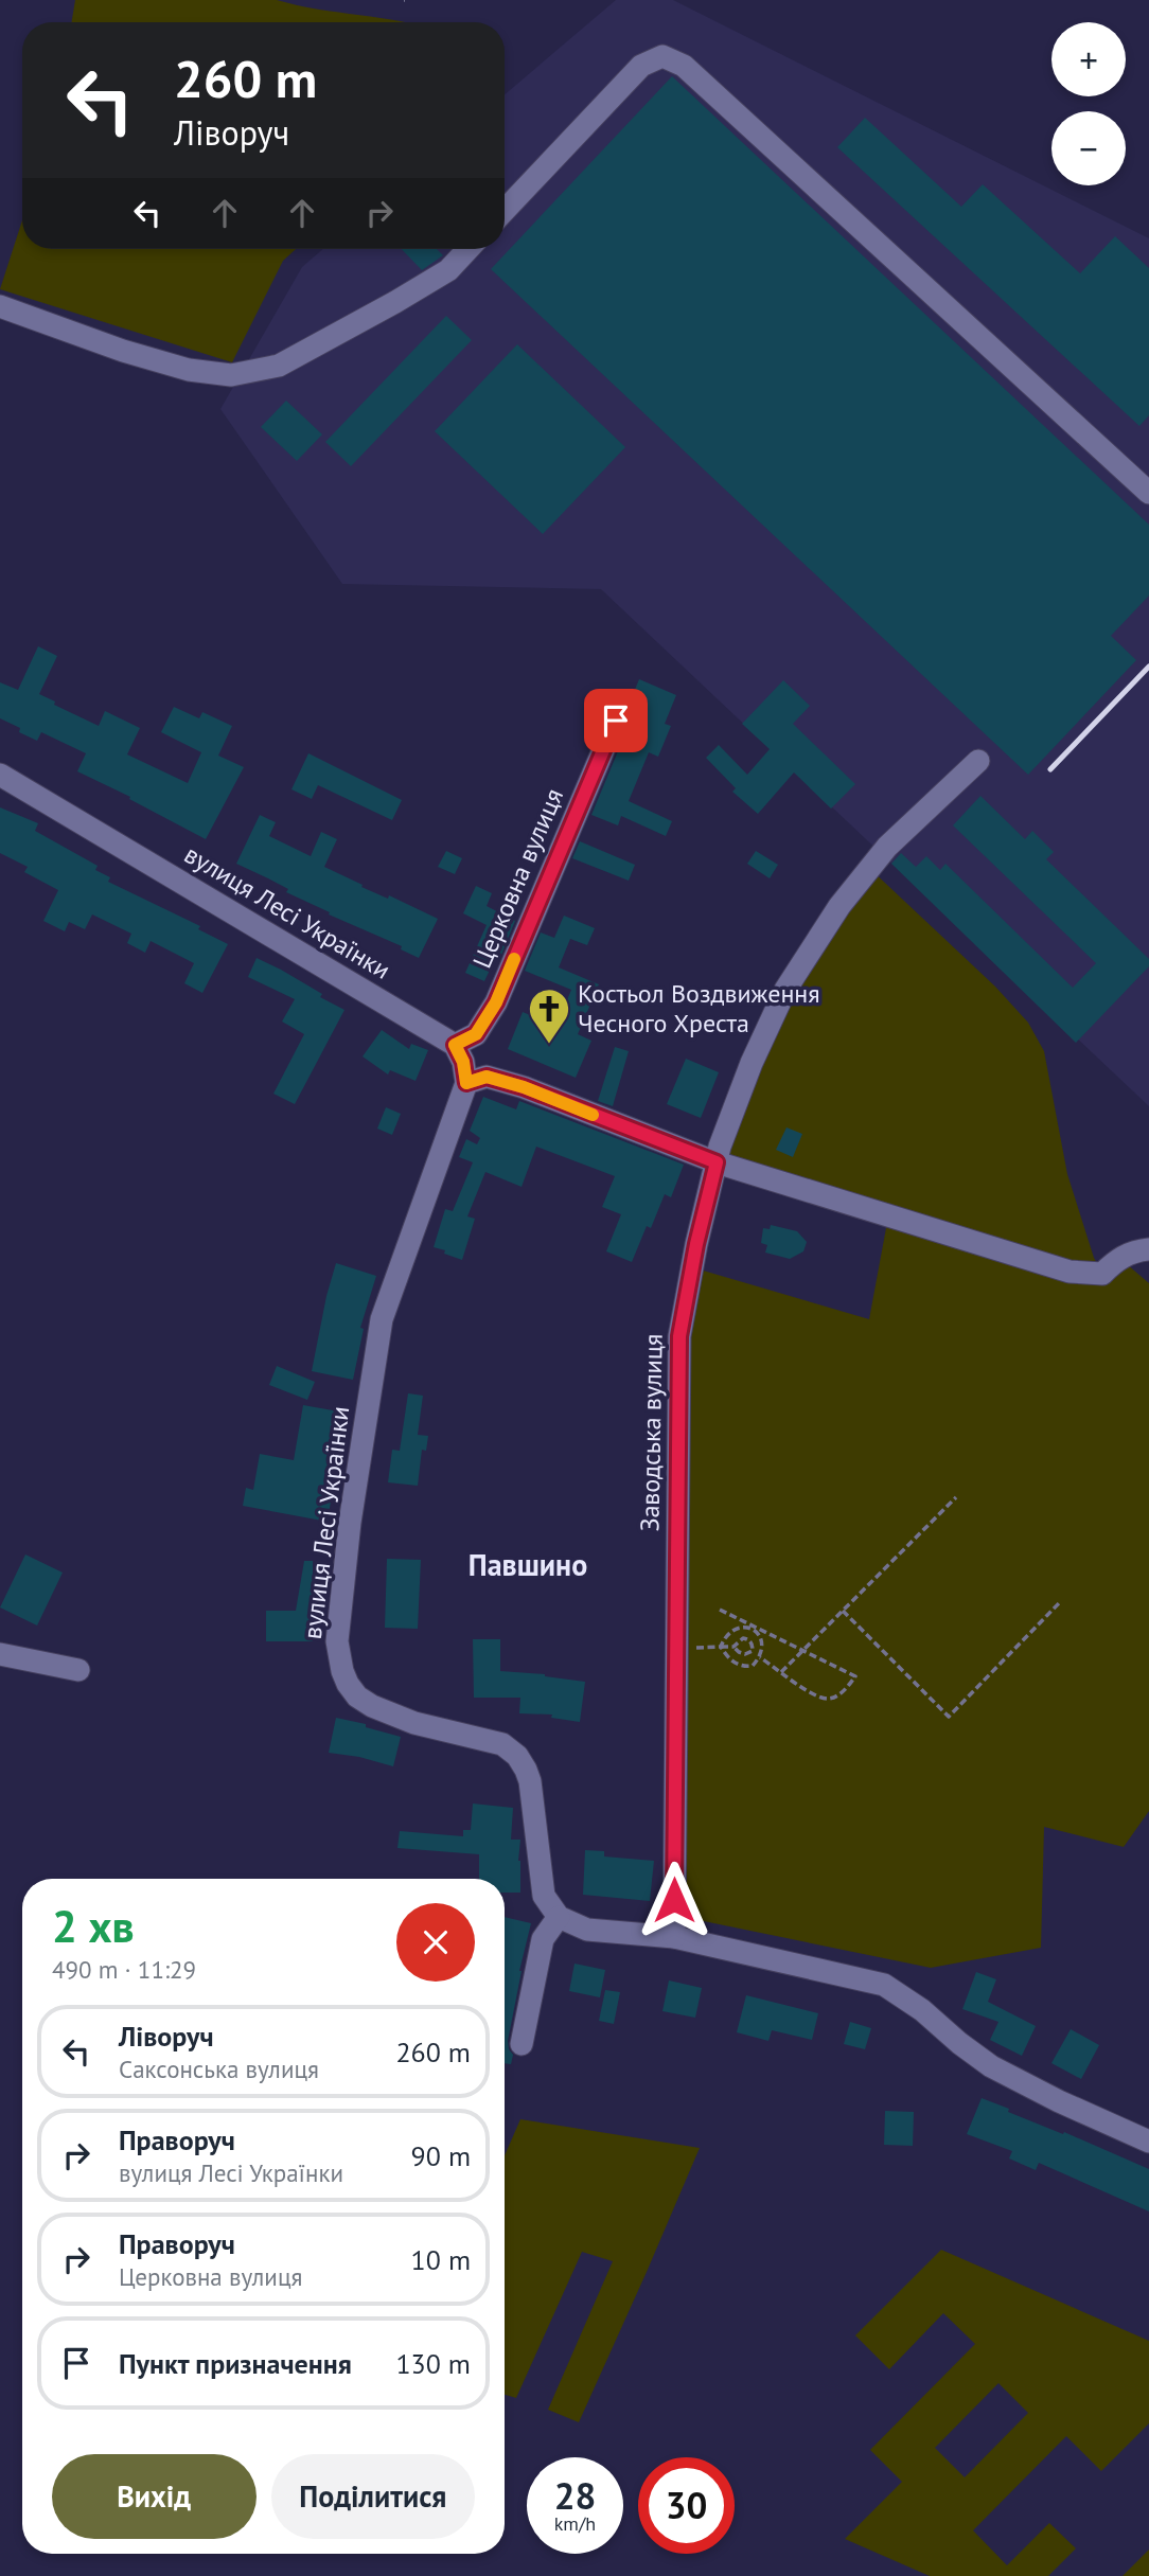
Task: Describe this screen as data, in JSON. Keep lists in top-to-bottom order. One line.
{"streets":{"street":["Церковна вулиця","вулиця Лесі Українки","Заводська вулиця"]},"crossings":[["Церковна вулиця","вулиця Лесі Українки"]],"districts":["Павшино"],"places":{"church":["Костьол Воздвиження Чесного Хреста"]},"page":{"map_buttons":["+","−"],"turn":["260 m","Ліворуч"],"heading":["2 хв","490 m · 11:29"],"list":[{"name":"Ліворуч","note":"Саксонська вулиця","value":"260 m"},{"name":"Праворуч","note":"вулиця Лесі Українки","value":"90 m"},{"name":"Праворуч","note":"Церковна вулиця","value":"10 m"},{"name":"Пункт призначення","value":"130 m"}],"buttons":["Вихід","Поділитися"],"speed":"28 km/h","limit":"30"}}
